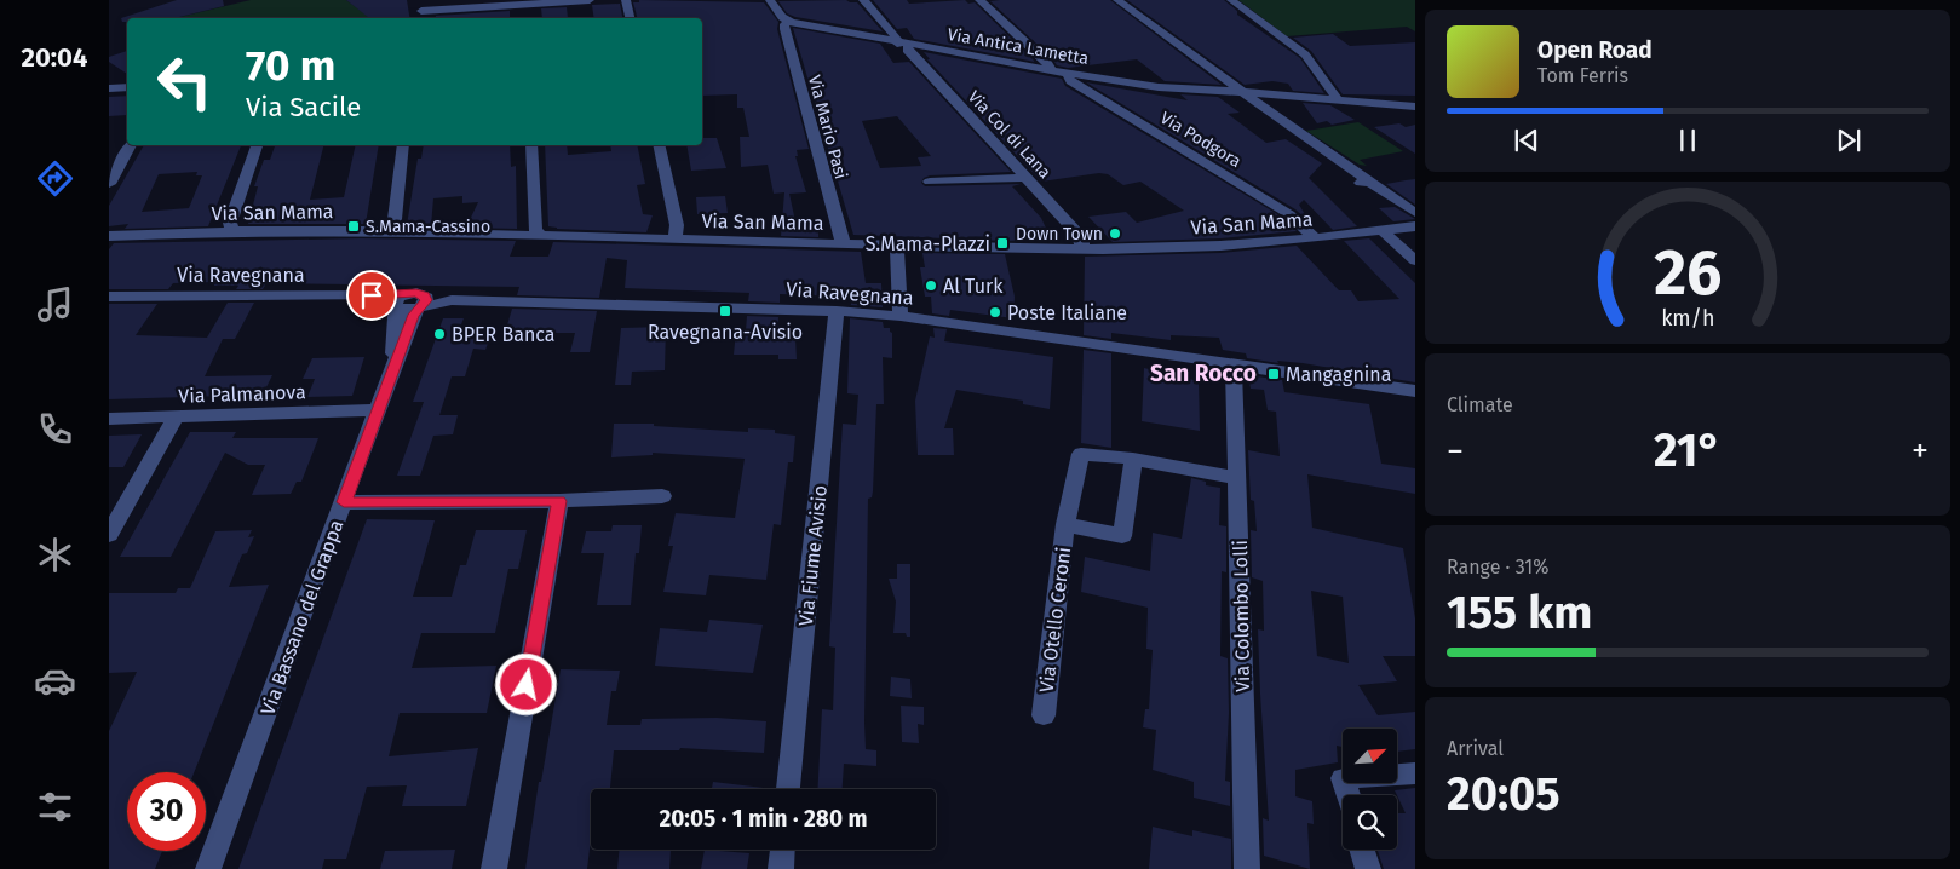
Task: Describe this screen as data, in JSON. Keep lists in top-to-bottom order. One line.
{"streets":{"street":["Via Antica Lametta","Via Mario Pasi","Via Col di Lana","Via Podgora","Via San Mama","Via Ravegnana","Via Palmanova","Via Fiume Avisio","Via Colombo Lolli","Via Bassano del Grappa","Via Otello Ceroni"]},"crossings":[["Via Antica Lametta","Via Mario Pasi"],["Via Antica Lametta","Via Col di Lana"],["Via Antica Lametta","Via Podgora"],["Via Mario Pasi","Via San Mama"],["Via Col di Lana","Via San Mama"],["Via Podgora","Via San Mama"],["Via Ravegnana","Via Fiume Avisio"],["Via Ravegnana","Via Colombo Lolli"],["Via Ravegnana","Via Bassano del Grappa"],["Via Palmanova","Via Bassano del Grappa"],["Via Colombo Lolli","Via Otello Ceroni"]],"districts":["San Rocco"],"places":{"transit":["S.Mama-Cassino","S.Mama-Plazzi","Ravegnana-Avisio","Mangagnina"],"other":["Down Town","Al Turk","Poste Italiane","BPER Banca"]},"north":"top right","page":{"tabs":"20:04","turn":["70 m","Via Sacile"],"song":["Open Road","Tom Ferris"],"tile":["Climate",["Range · 31%","155 km"],["Arrival","20:05"]],"heat":["−","21°","+"],"limit":"30","trip":"20:05 · 1 min · 280 m","gauge":["26","km/h"]}}
